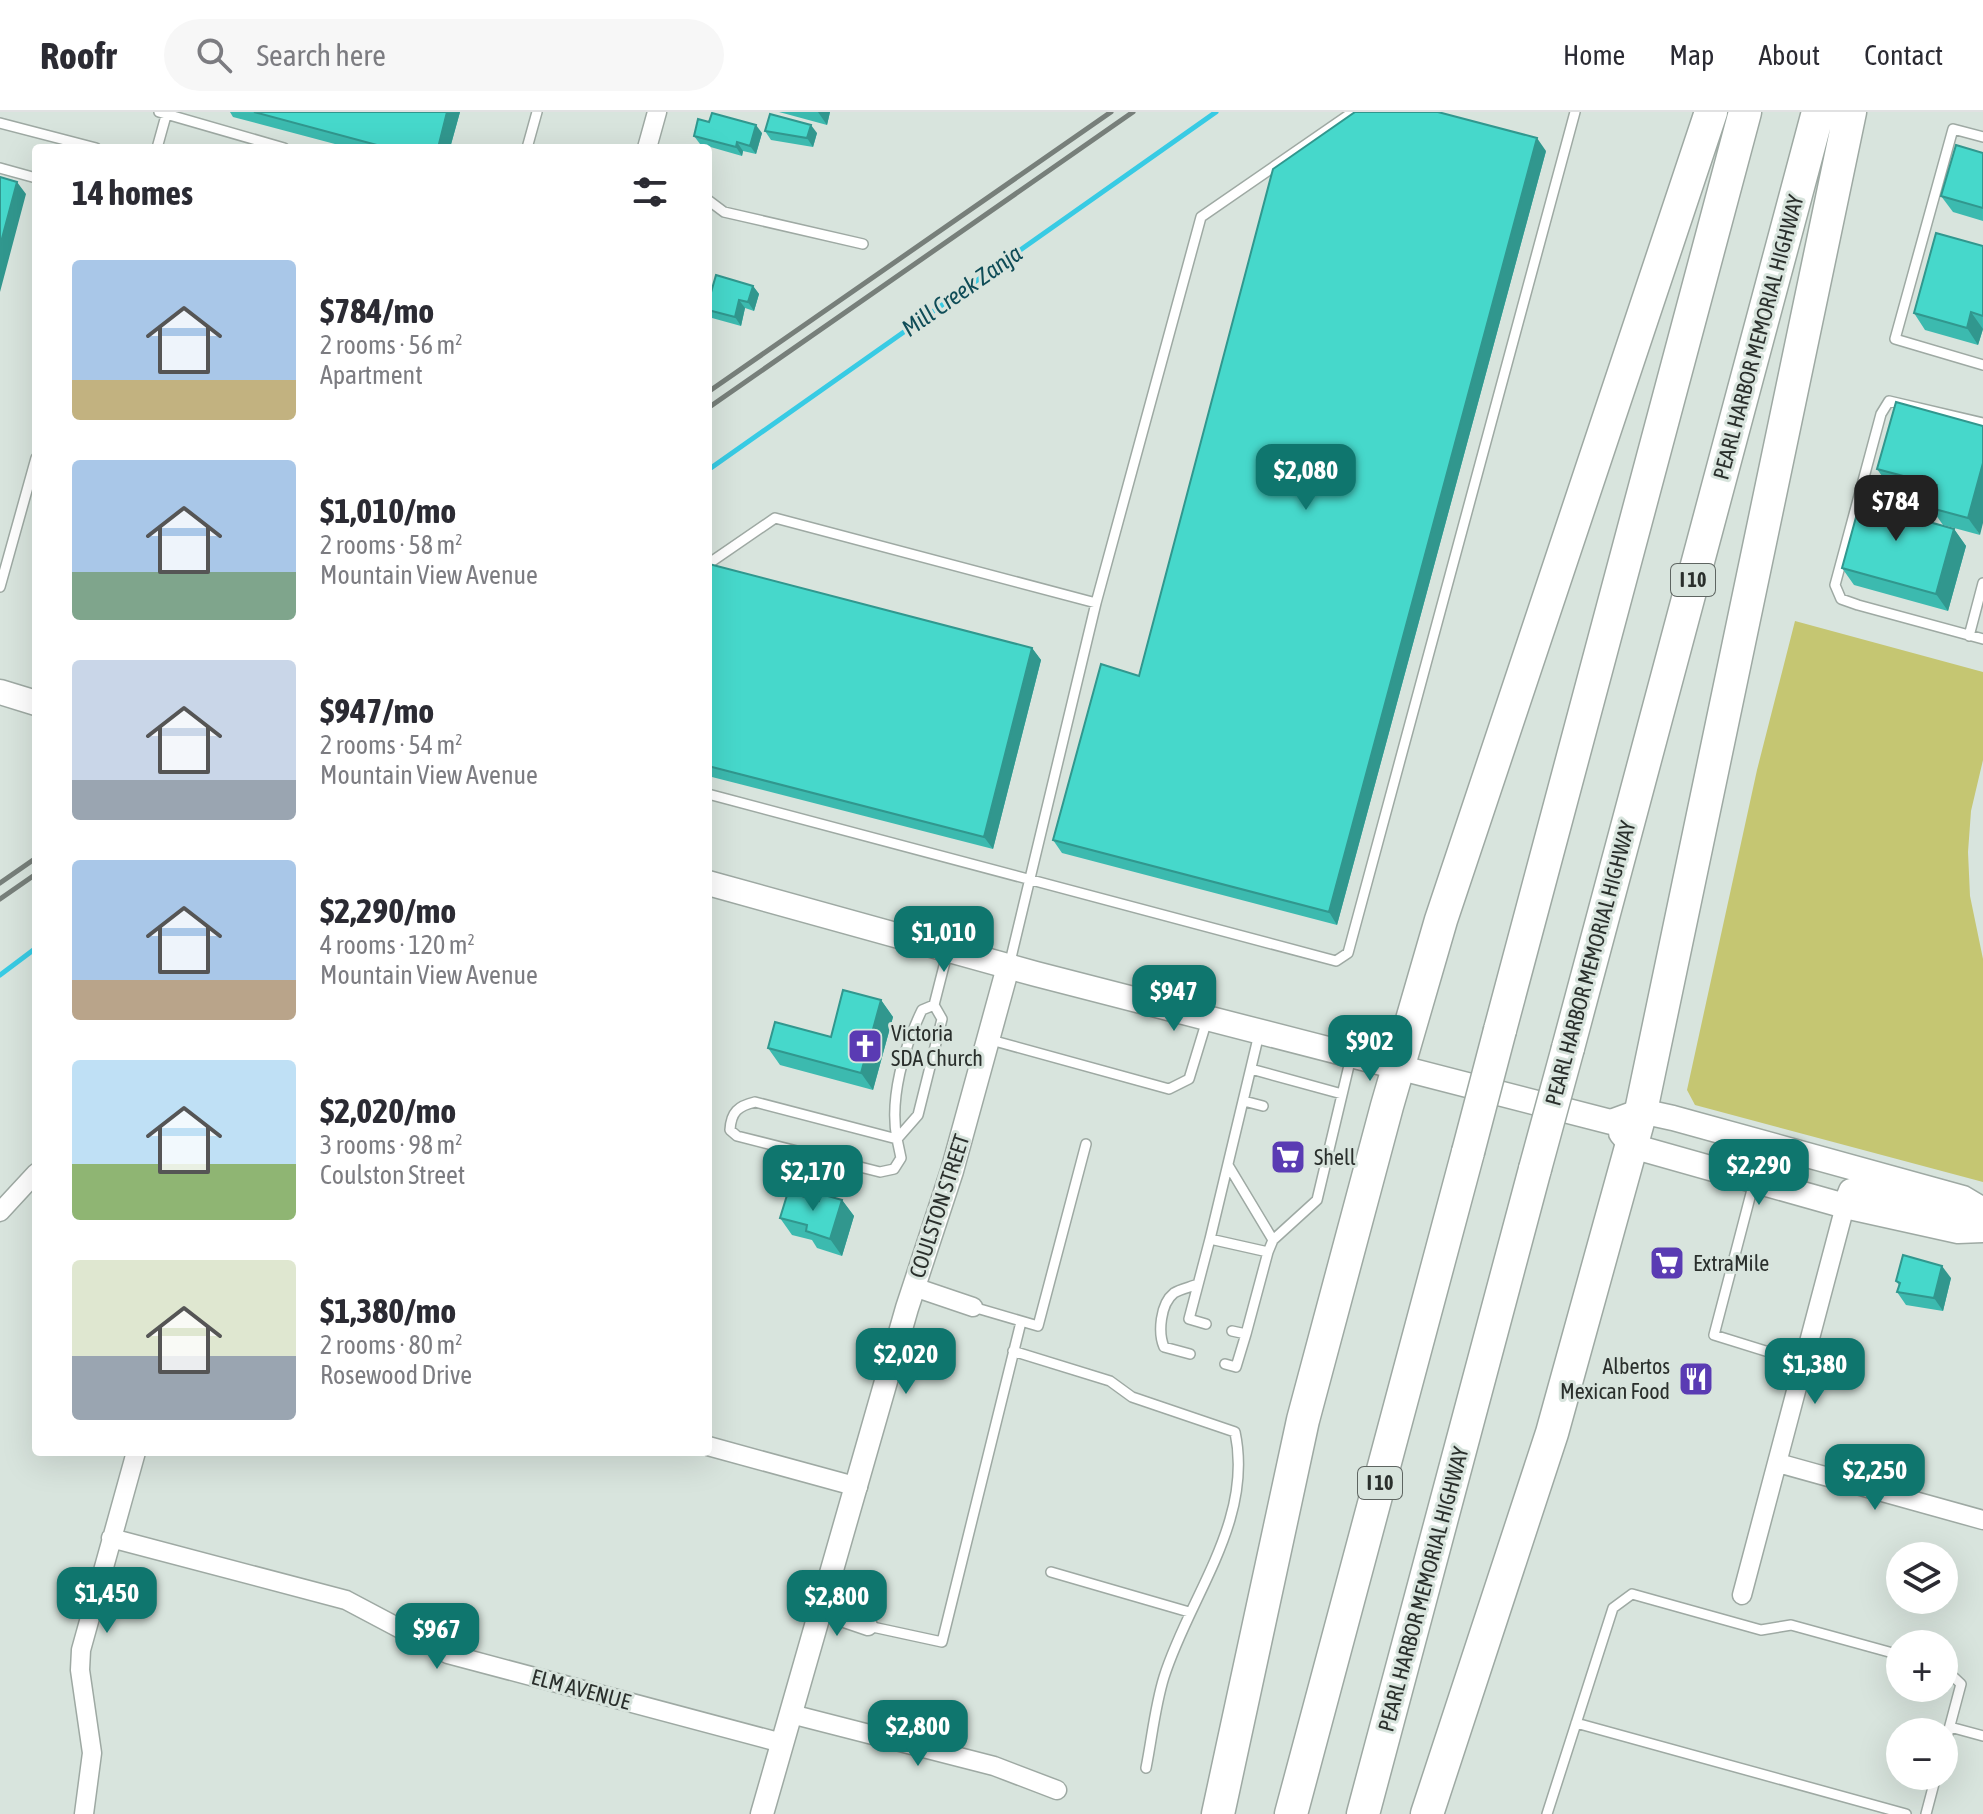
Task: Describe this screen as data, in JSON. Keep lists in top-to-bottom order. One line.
{"streets":{"highway":["PEARL HARBOR MEMORIAL HIGHWAY","I 10"],"street":["COULSTON STREET","ELM AVENUE"]},"crossings":[["COULSTON STREET","ELM AVENUE"]],"water":["Mill Creek Zanja"],"places":{"church":["Victoria SDA Church"],"supermarket":["Shell","ExtraMile"],"restaurant":["Albertos Mexican Food"]},"page":{"header":"Roofr","search":"Search here","nav":["Home","Map","About","Contact"],"heading":"14 homes","list":[{"name":"$784/mo","note":"2 rooms · 56 m² · Apartment"},{"name":"$1,010/mo","note":"2 rooms · 58 m² · Mountain View Avenue"},{"name":"$947/mo","note":"2 rooms · 54 m² · Mountain View Avenue"},{"name":"$2,290/mo","note":"4 rooms · 120 m² · Mountain View Avenue"},{"name":"$2,020/mo","note":"3 rooms · 98 m² · Coulston Street"},{"name":"$1,380/mo","note":"2 rooms · 80 m² · Rosewood Drive"}],"price":["$2,080","$784","$1,010","$947","$902","$2,290","$2,170","$2,020","$1,380","$2,250","$1,450","$2,800","$967","$2,800"],"map_buttons":["+","−"]}}
